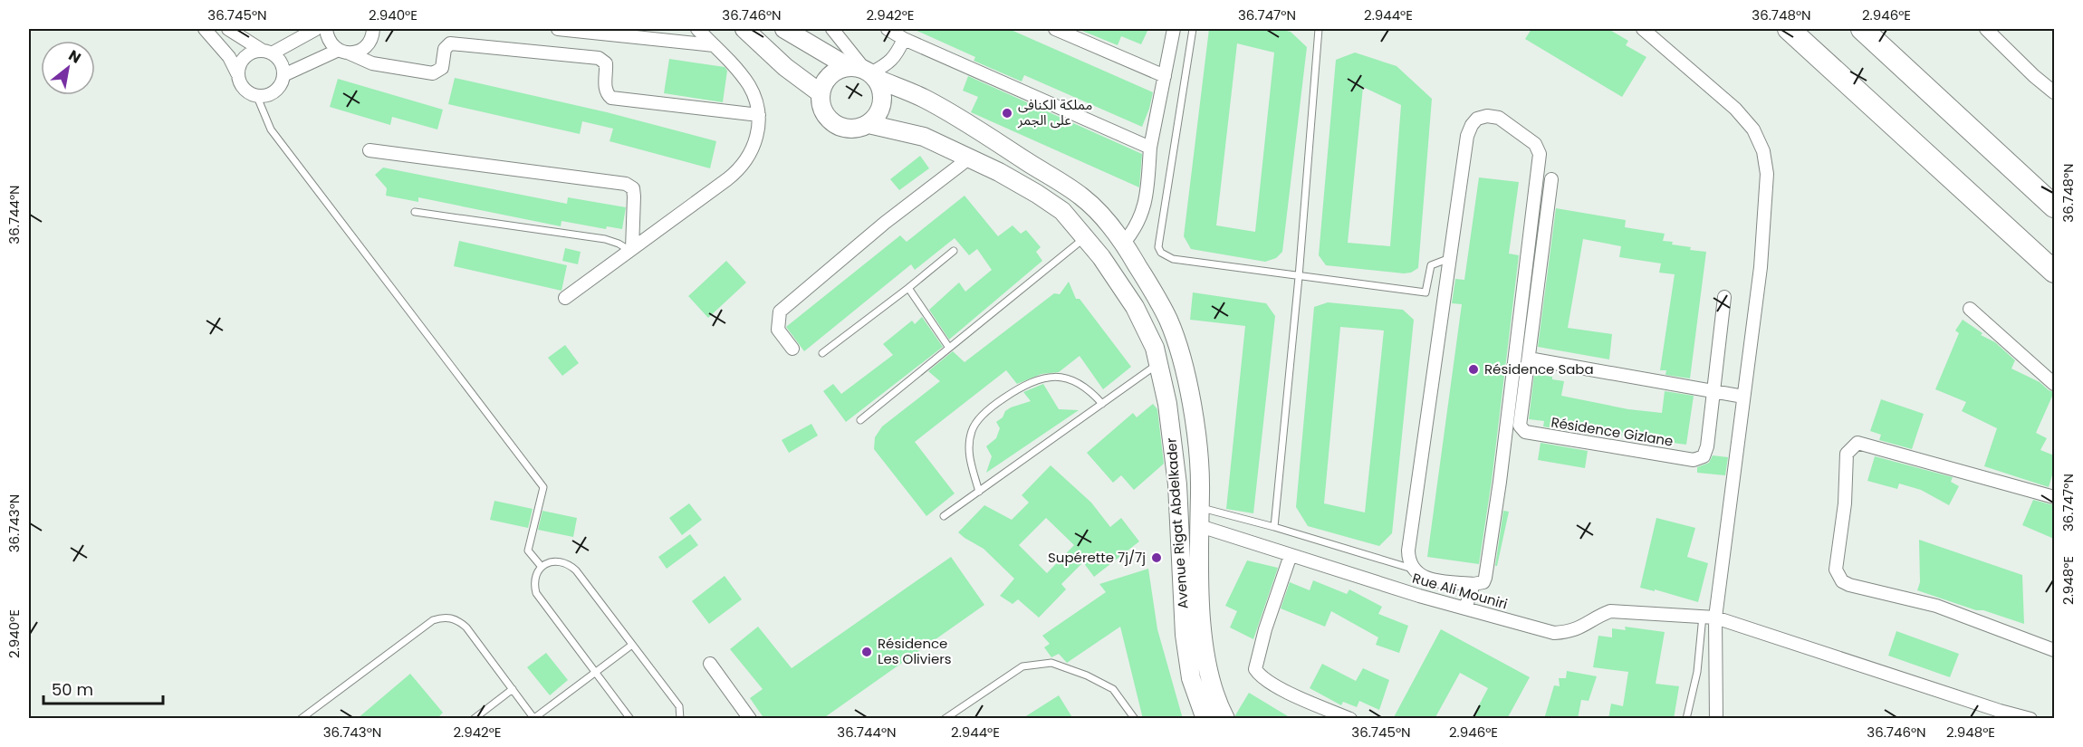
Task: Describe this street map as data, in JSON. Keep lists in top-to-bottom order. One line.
{"streets":{"street":["Résidence Gizlane","Avenue Rigat Abdelkader","Rue Ali Mouniri"]},"places":["مملكة الكنافى على الجمر","Résidence Saba","Supérette 7j/7j","Résidence Les Oliviers"],"scale_bar":"50 m","north":"top right","coordinates":["36.745°N","2.940°E","36.746°N","2.942°E","36.747°N","2.944°E","36.748°N","2.946°E","36.744°N","36.743°N","2.948°E"]}
